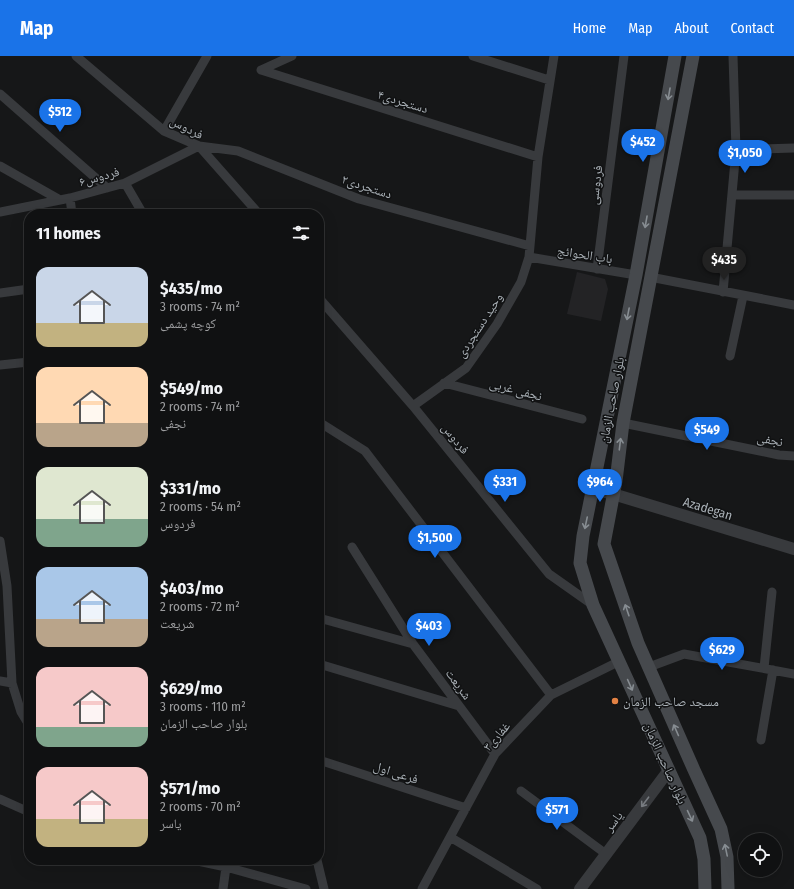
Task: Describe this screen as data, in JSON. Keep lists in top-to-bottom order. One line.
{"streets":{"main road":["بلوار صاحب الزمان"],"street":["دستجردی۴","فردوس","فردوس۶","فردوسی","دستجردی۲","باب الحوائج","وحید دستجردی","نجفی غربی","نجفی","Azadegan","شریعت","غفاری۳","فرعی اول","یاسر"]},"crossings":[["فردوس","فردوس۶"],["فردوس","دستجردی۲"],["فردوس","وحید دستجردی"],["فردوس","بلوار صاحب الزمان"],["فردوس۶","دستجردی۲"],["فردوسی","باب الحوائج"],["دستجردی۲","وحید دستجردی"],["باب الحوائج","وحید دستجردی"],["باب الحوائج","بلوار صاحب الزمان"],["وحید دستجردی","نجفی غربی"],["بلوار صاحب الزمان","نجفی"],["بلوار صاحب الزمان","Azadegan"],["بلوار صاحب الزمان","غفاری۳"],["بلوار صاحب الزمان","یاسر"],["شریعت","غفاری۳"],["غفاری۳","فرعی اول"]],"one_way":["یاسر"],"places":["مسجد صاحب الزمان"],"page":{"header":"Map","nav":["Home","Map","About","Contact"],"price":["$512","$452","$1,050","$435","$549","$331","$964","$1,500","$403","$629","$571"],"heading":"11 homes","list":[{"name":"$435/mo","note":"3 rooms · 74 m² · کوچه پشمی"},{"name":"$549/mo","note":"2 rooms · 74 m² · نجفی"},{"name":"$331/mo","note":"2 rooms · 54 m² · فردوس"},{"name":"$403/mo","note":"2 rooms · 72 m² · شریعت"},{"name":"$629/mo","note":"3 rooms · 110 m² · بلوار صاحب الزمان"},{"name":"$571/mo","note":"2 rooms · 70 m² · یاسر"}]}}
